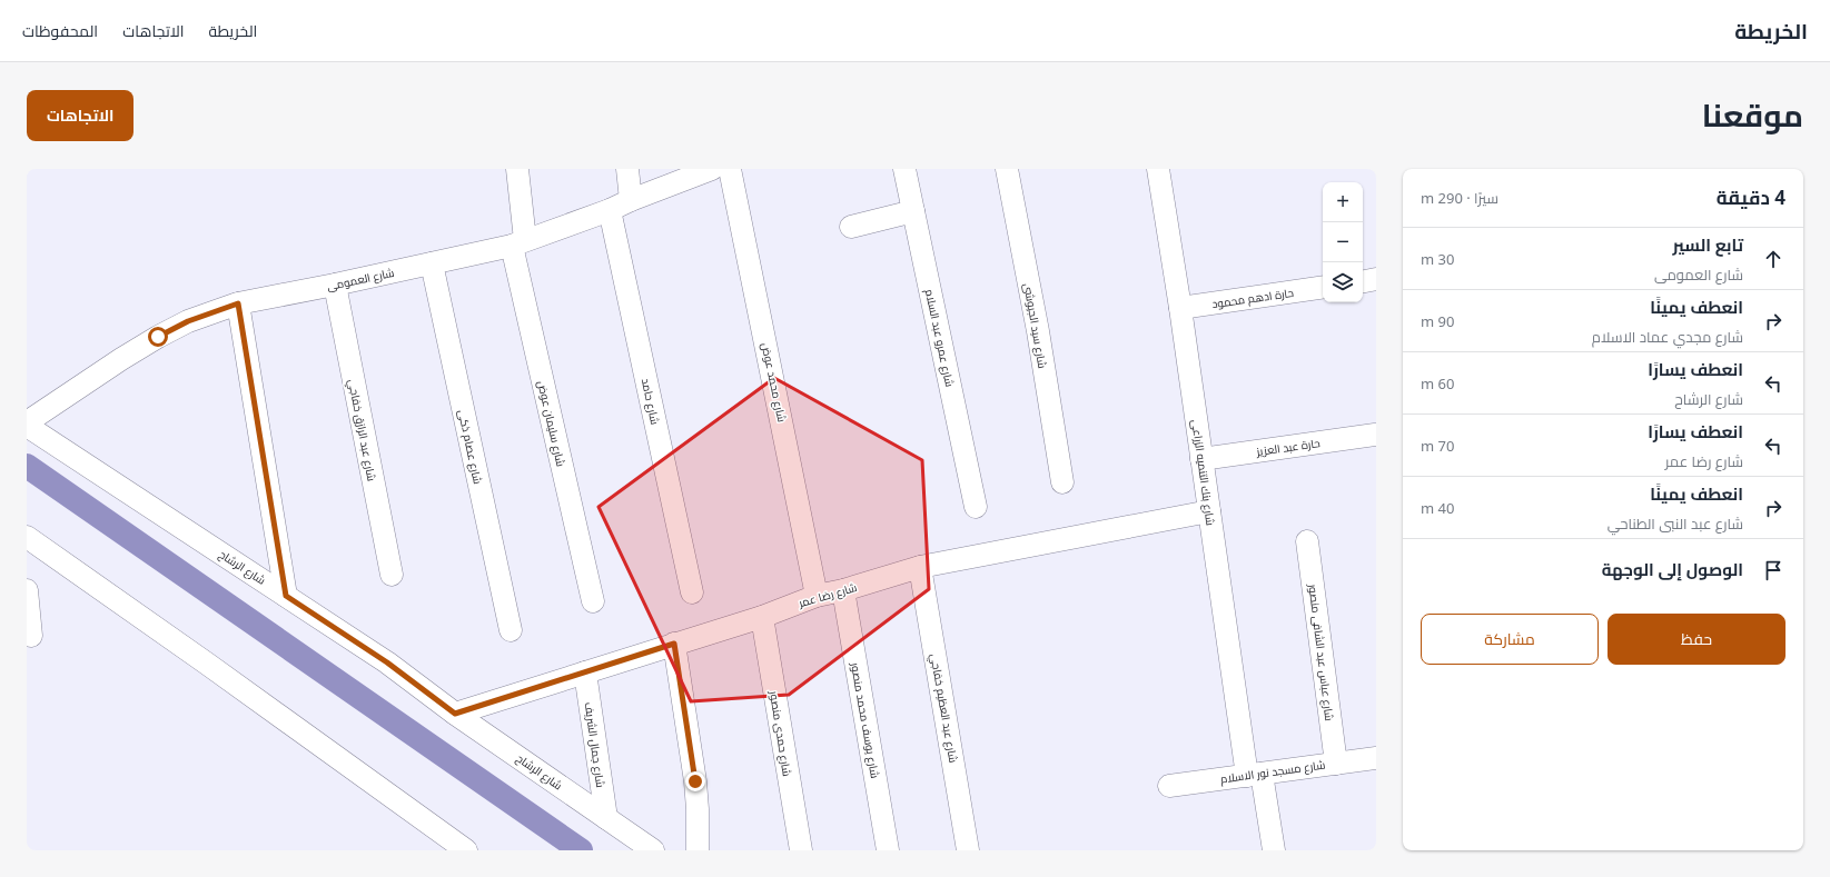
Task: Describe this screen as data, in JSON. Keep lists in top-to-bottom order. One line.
{"streets":{"street":["شارع العمومى","حارة ادهم محمود","شارع سيد الجيوشى","شارع عمرو عبد السلام","شارع محمد عوض","شارع حامد","شارع سليمان عوض","شارع عبد الرازق خفاجي","شارع عصام ذكى","حارة عبد العزيز","شارع بنك التنميه الزراعى","شارع الرشاح","شارع رضا عمر","شارع عباس عبد الشافى منصور","شارع عبد العظيم خفاجي","شارع يوسف محمد منصور","شارع حمدى منصور","شارع جمال الشريف","شارع مسجد نور الاسلام"]},"crossings":[["شارع العمومى","شارع محمد عوض"],["شارع العمومى","شارع حامد"],["شارع العمومى","شارع سليمان عوض"],["شارع العمومى","شارع عبد الرازق خفاجي"],["شارع العمومى","شارع عصام ذكى"],["شارع العمومى","شارع الرشاح"],["حارة ادهم محمود","شارع بنك التنميه الزراعى"],["شارع محمد عوض","شارع رضا عمر"],["حارة عبد العزيز","شارع بنك التنميه الزراعى"],["شارع بنك التنميه الزراعى","شارع رضا عمر"],["شارع بنك التنميه الزراعى","شارع مسجد نور الاسلام"],["شارع الرشاح","شارع رضا عمر"],["شارع الرشاح","شارع جمال الشريف"],["شارع رضا عمر","شارع عبد العظيم خفاجي"],["شارع رضا عمر","شارع يوسف محمد منصور"],["شارع رضا عمر","شارع حمدى منصور"],["شارع رضا عمر","شارع جمال الشريف"],["شارع عباس عبد الشافى منصور","شارع مسجد نور الاسلام"]],"page":{"header":"الخريطة","nav":["الخريطة","الاتجاهات","المحفوظات"],"title":"موقعنا","buttons":["الاتجاهات",["حفظ","مشاركة"]],"heading":["4 دقيقة","سيرًا · 290 m"],"map_buttons":["+","−"],"list":[["تابع السير","شارع العمومى","30 m"],["انعطف يمينًا","شارع مجدي عماد الاسلام","90 m"],["انعطف يسارًا","شارع الرشاح","60 m"],["انعطف يسارًا","شارع رضا عمر","70 m"],["انعطف يمينًا","شارع عبد النبى الطناحي","40 m"],"الوصول إلى الوجهة"]}}
